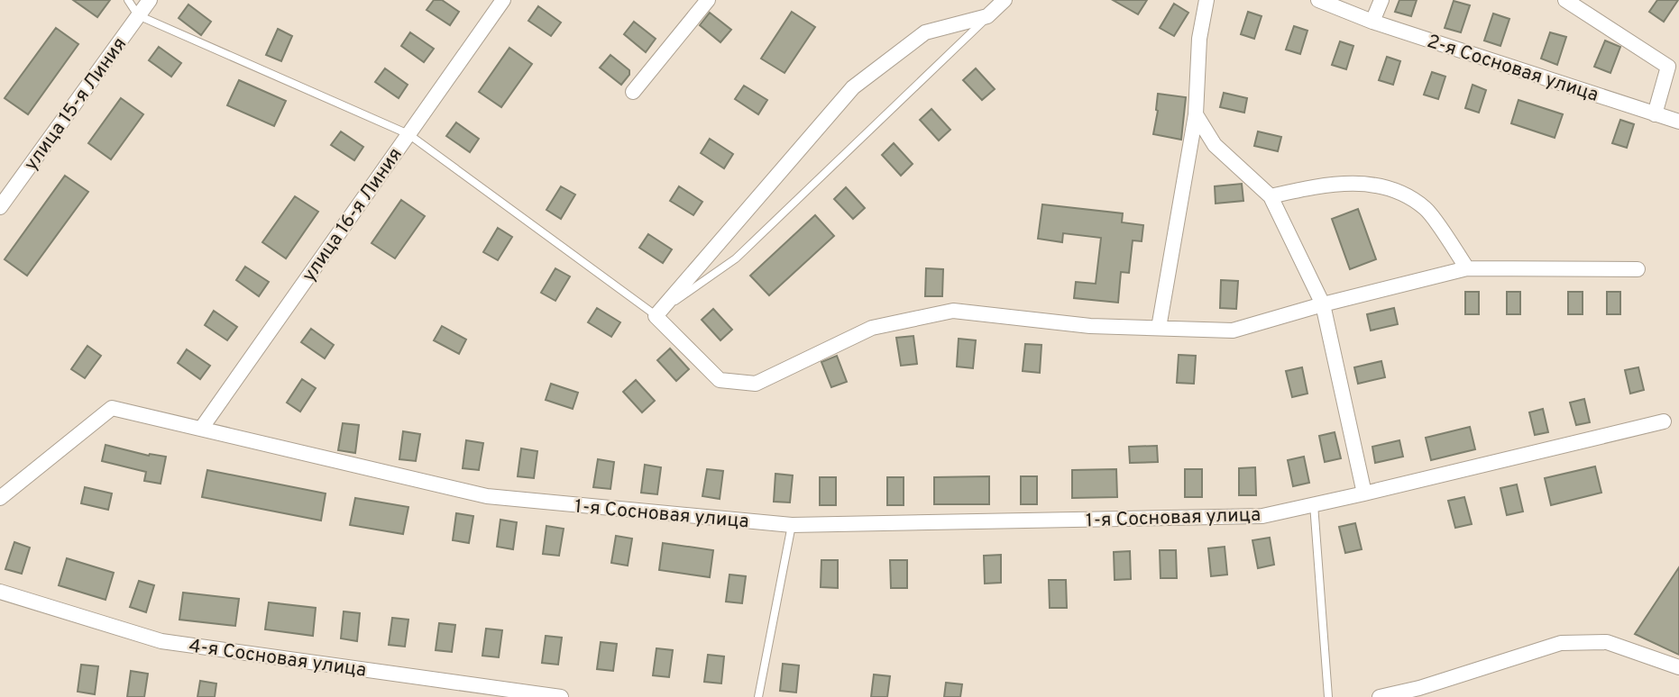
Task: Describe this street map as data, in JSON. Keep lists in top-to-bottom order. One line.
{"streets":{"street":["2-я Сосновая улица","улица 15-я Линия","улица 16-я Линия","1-я Сосновая улица","4-я Сосновая улица"]},"crossings":[["улица 16-я Линия","1-я Сосновая улица"]]}
